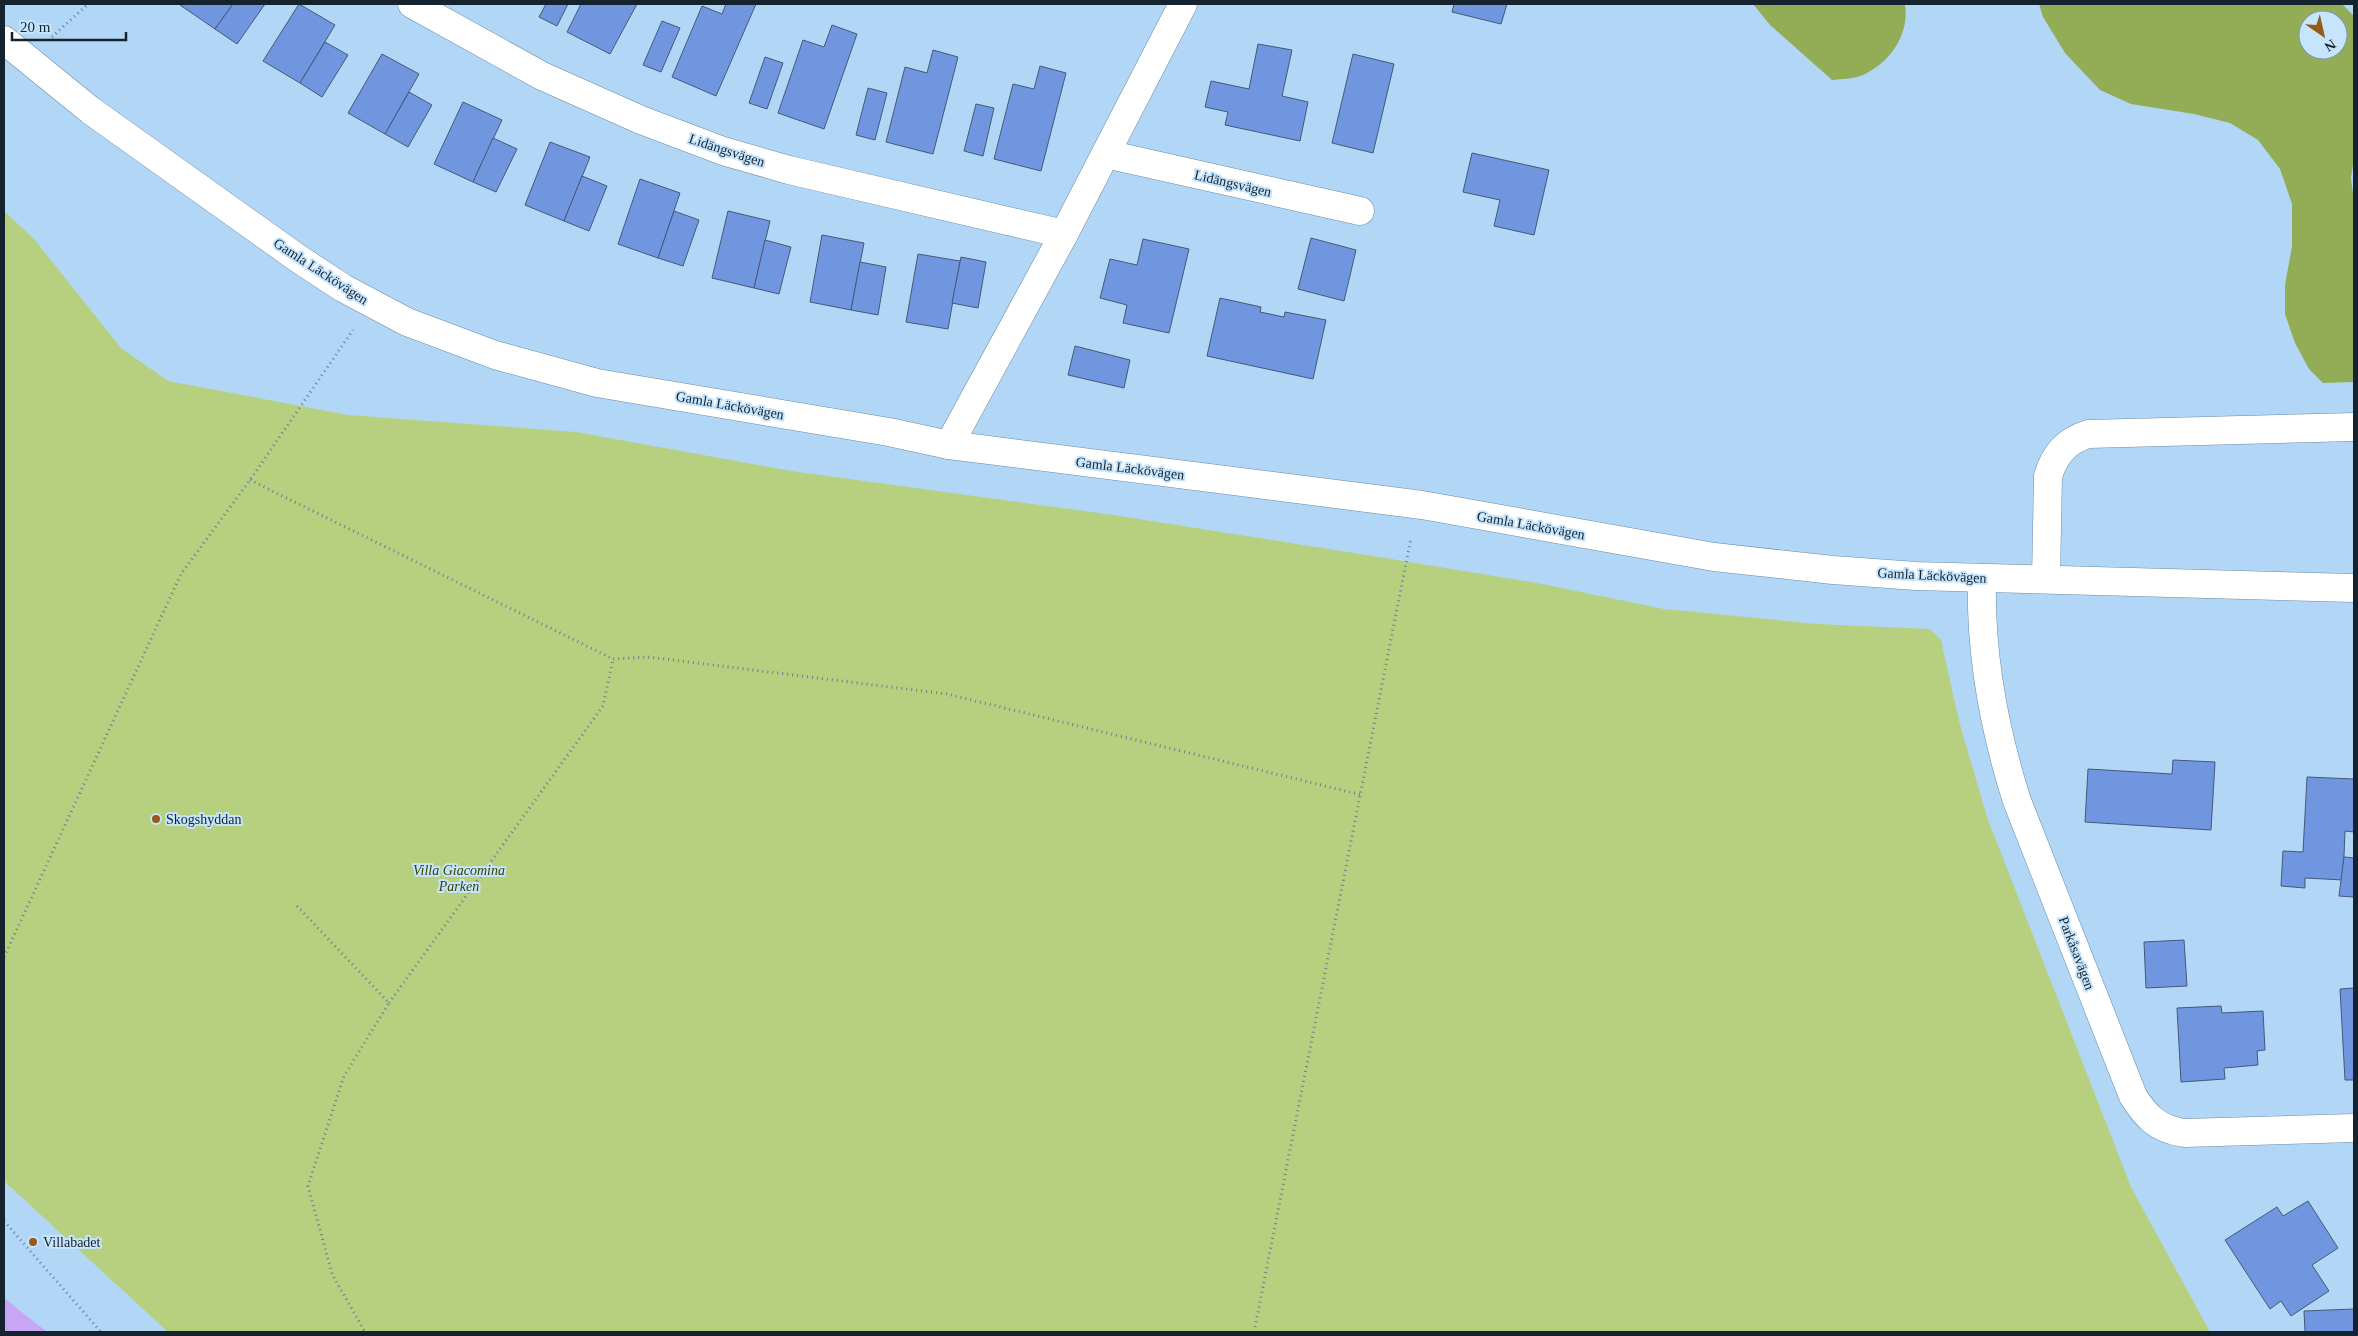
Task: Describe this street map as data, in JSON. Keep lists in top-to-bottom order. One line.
{"streets":{"street":["Lidängsvägen","Gamla Läckövägen","Parkåsavägen"]},"crossings":[["Gamla Läckövägen","Parkåsavägen"]],"parks":["Villa Giacomina Parken"],"places":["Skogshyddan","Villabadet"],"scale_bar":"20 m","north":"bottom right"}
